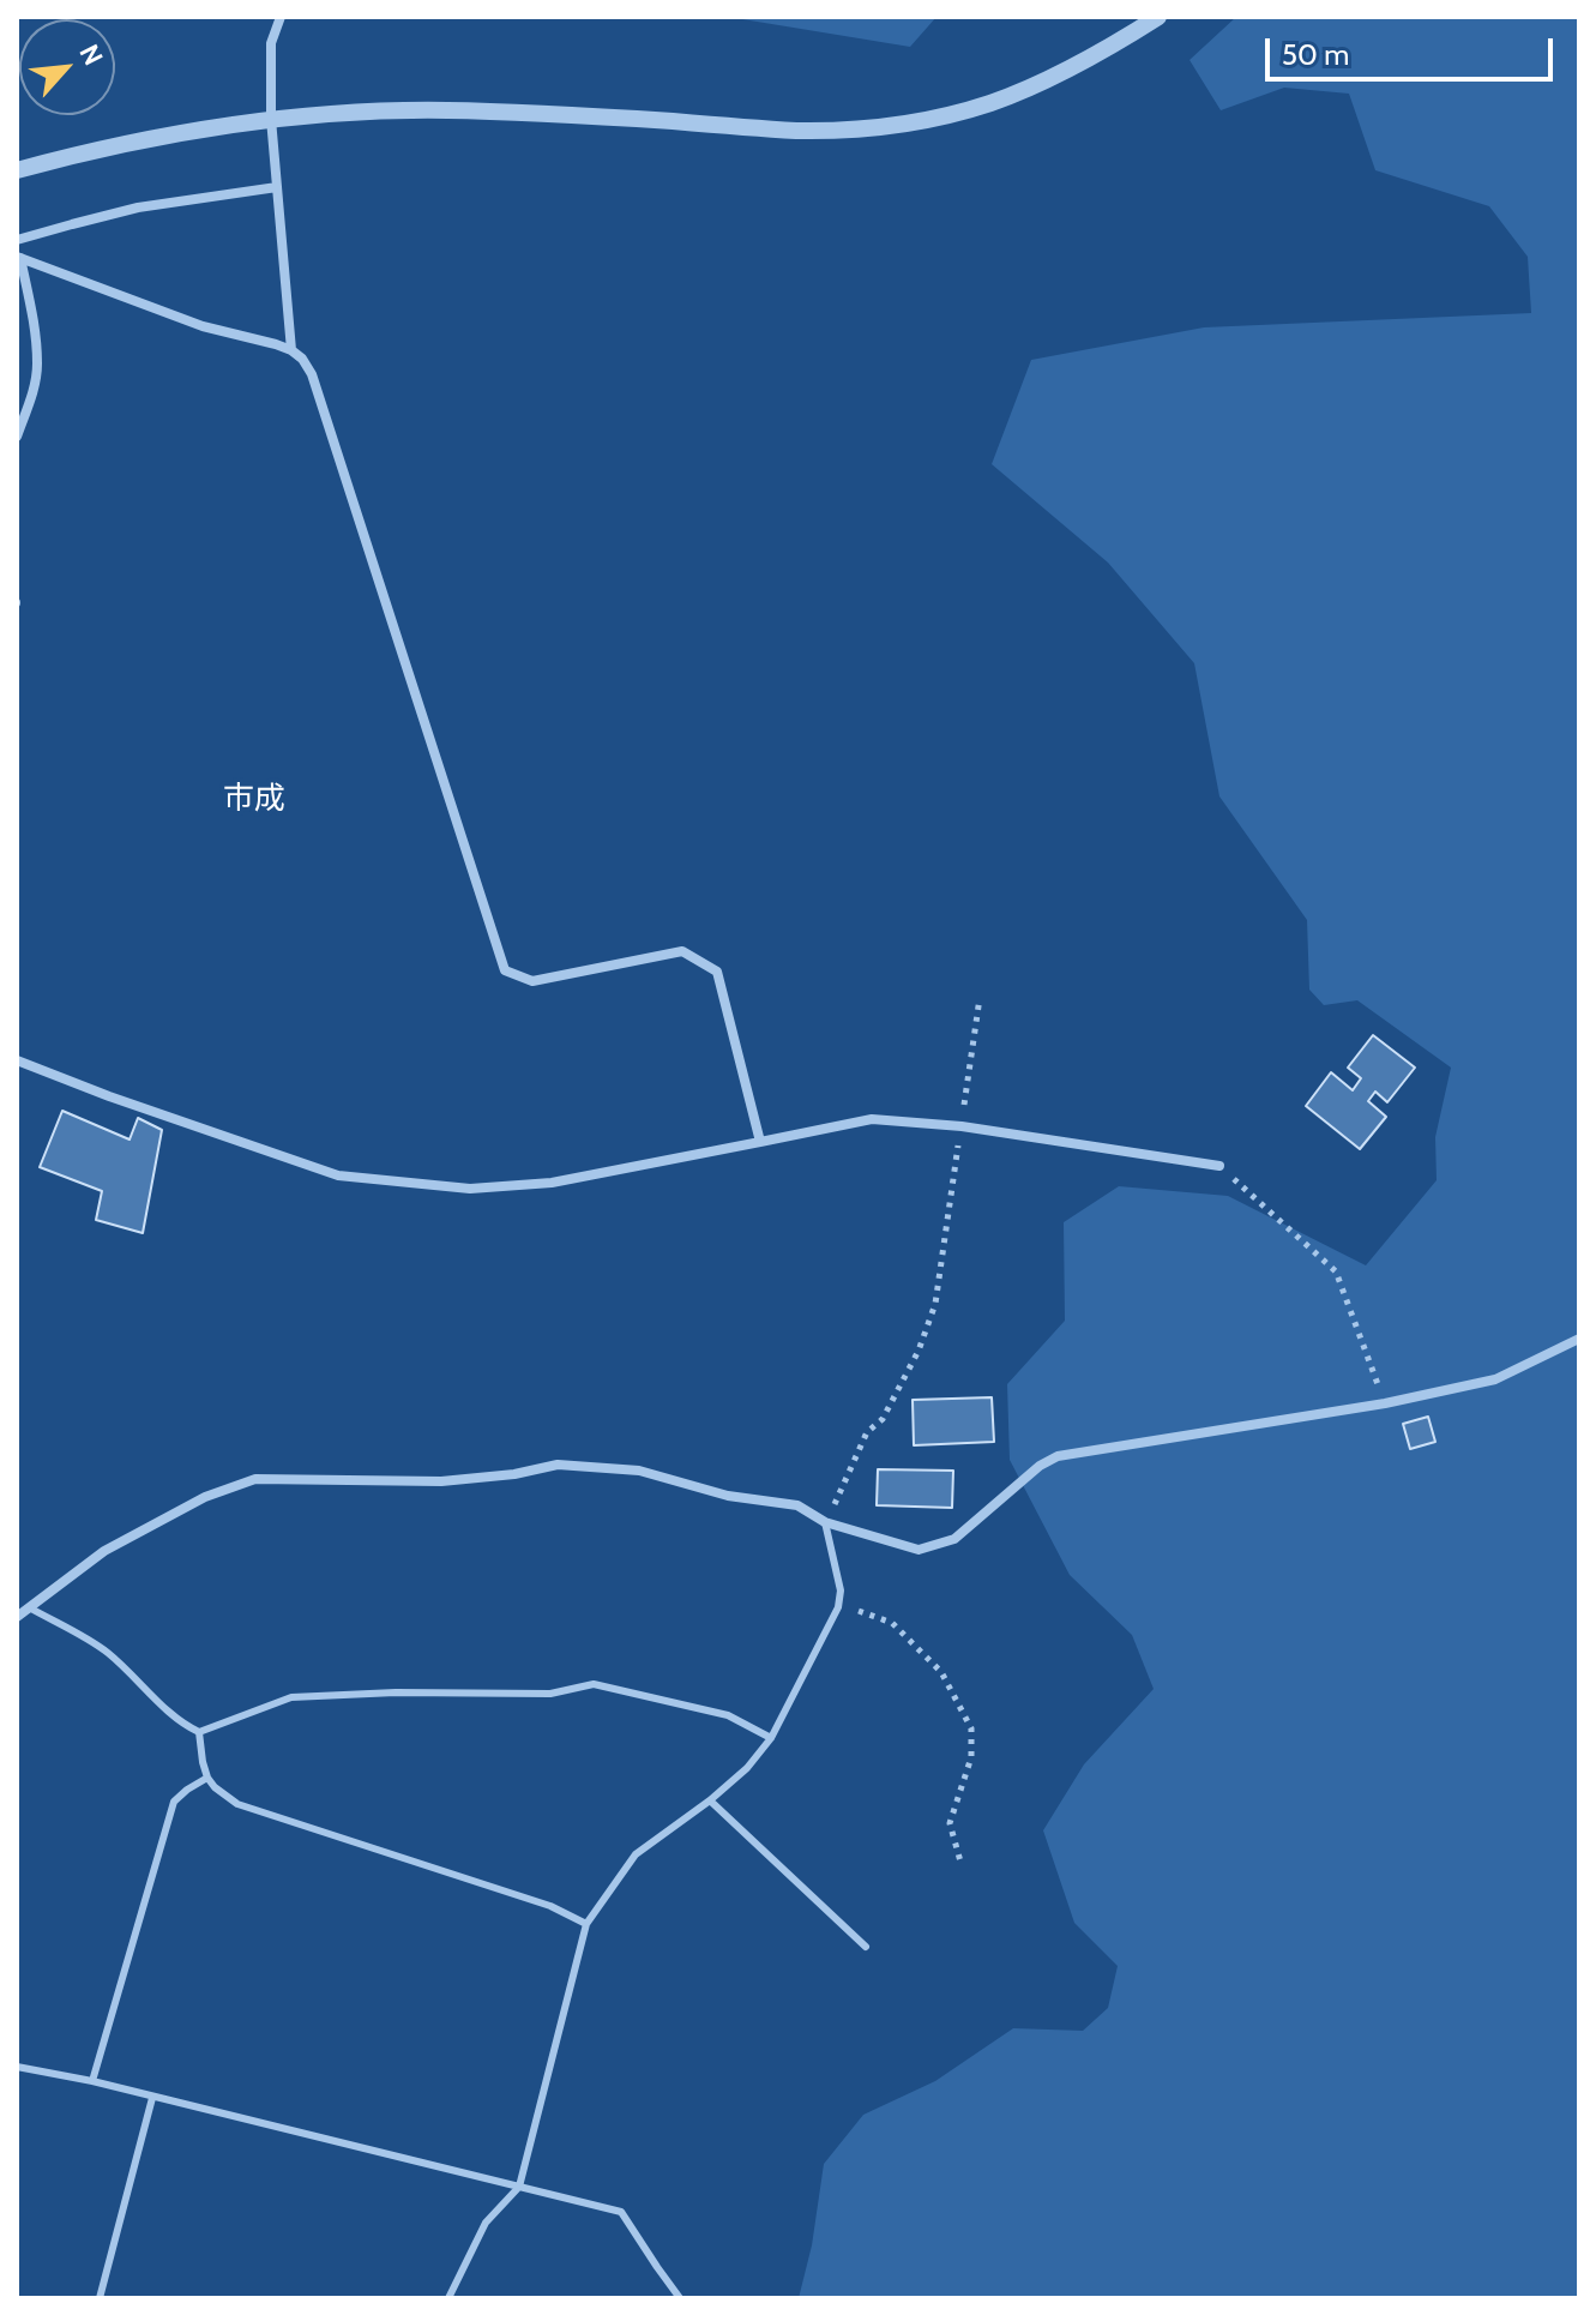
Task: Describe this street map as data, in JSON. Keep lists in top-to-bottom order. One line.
{"districts":["市成"],"scale_bar":"50 m","north":"top right"}
